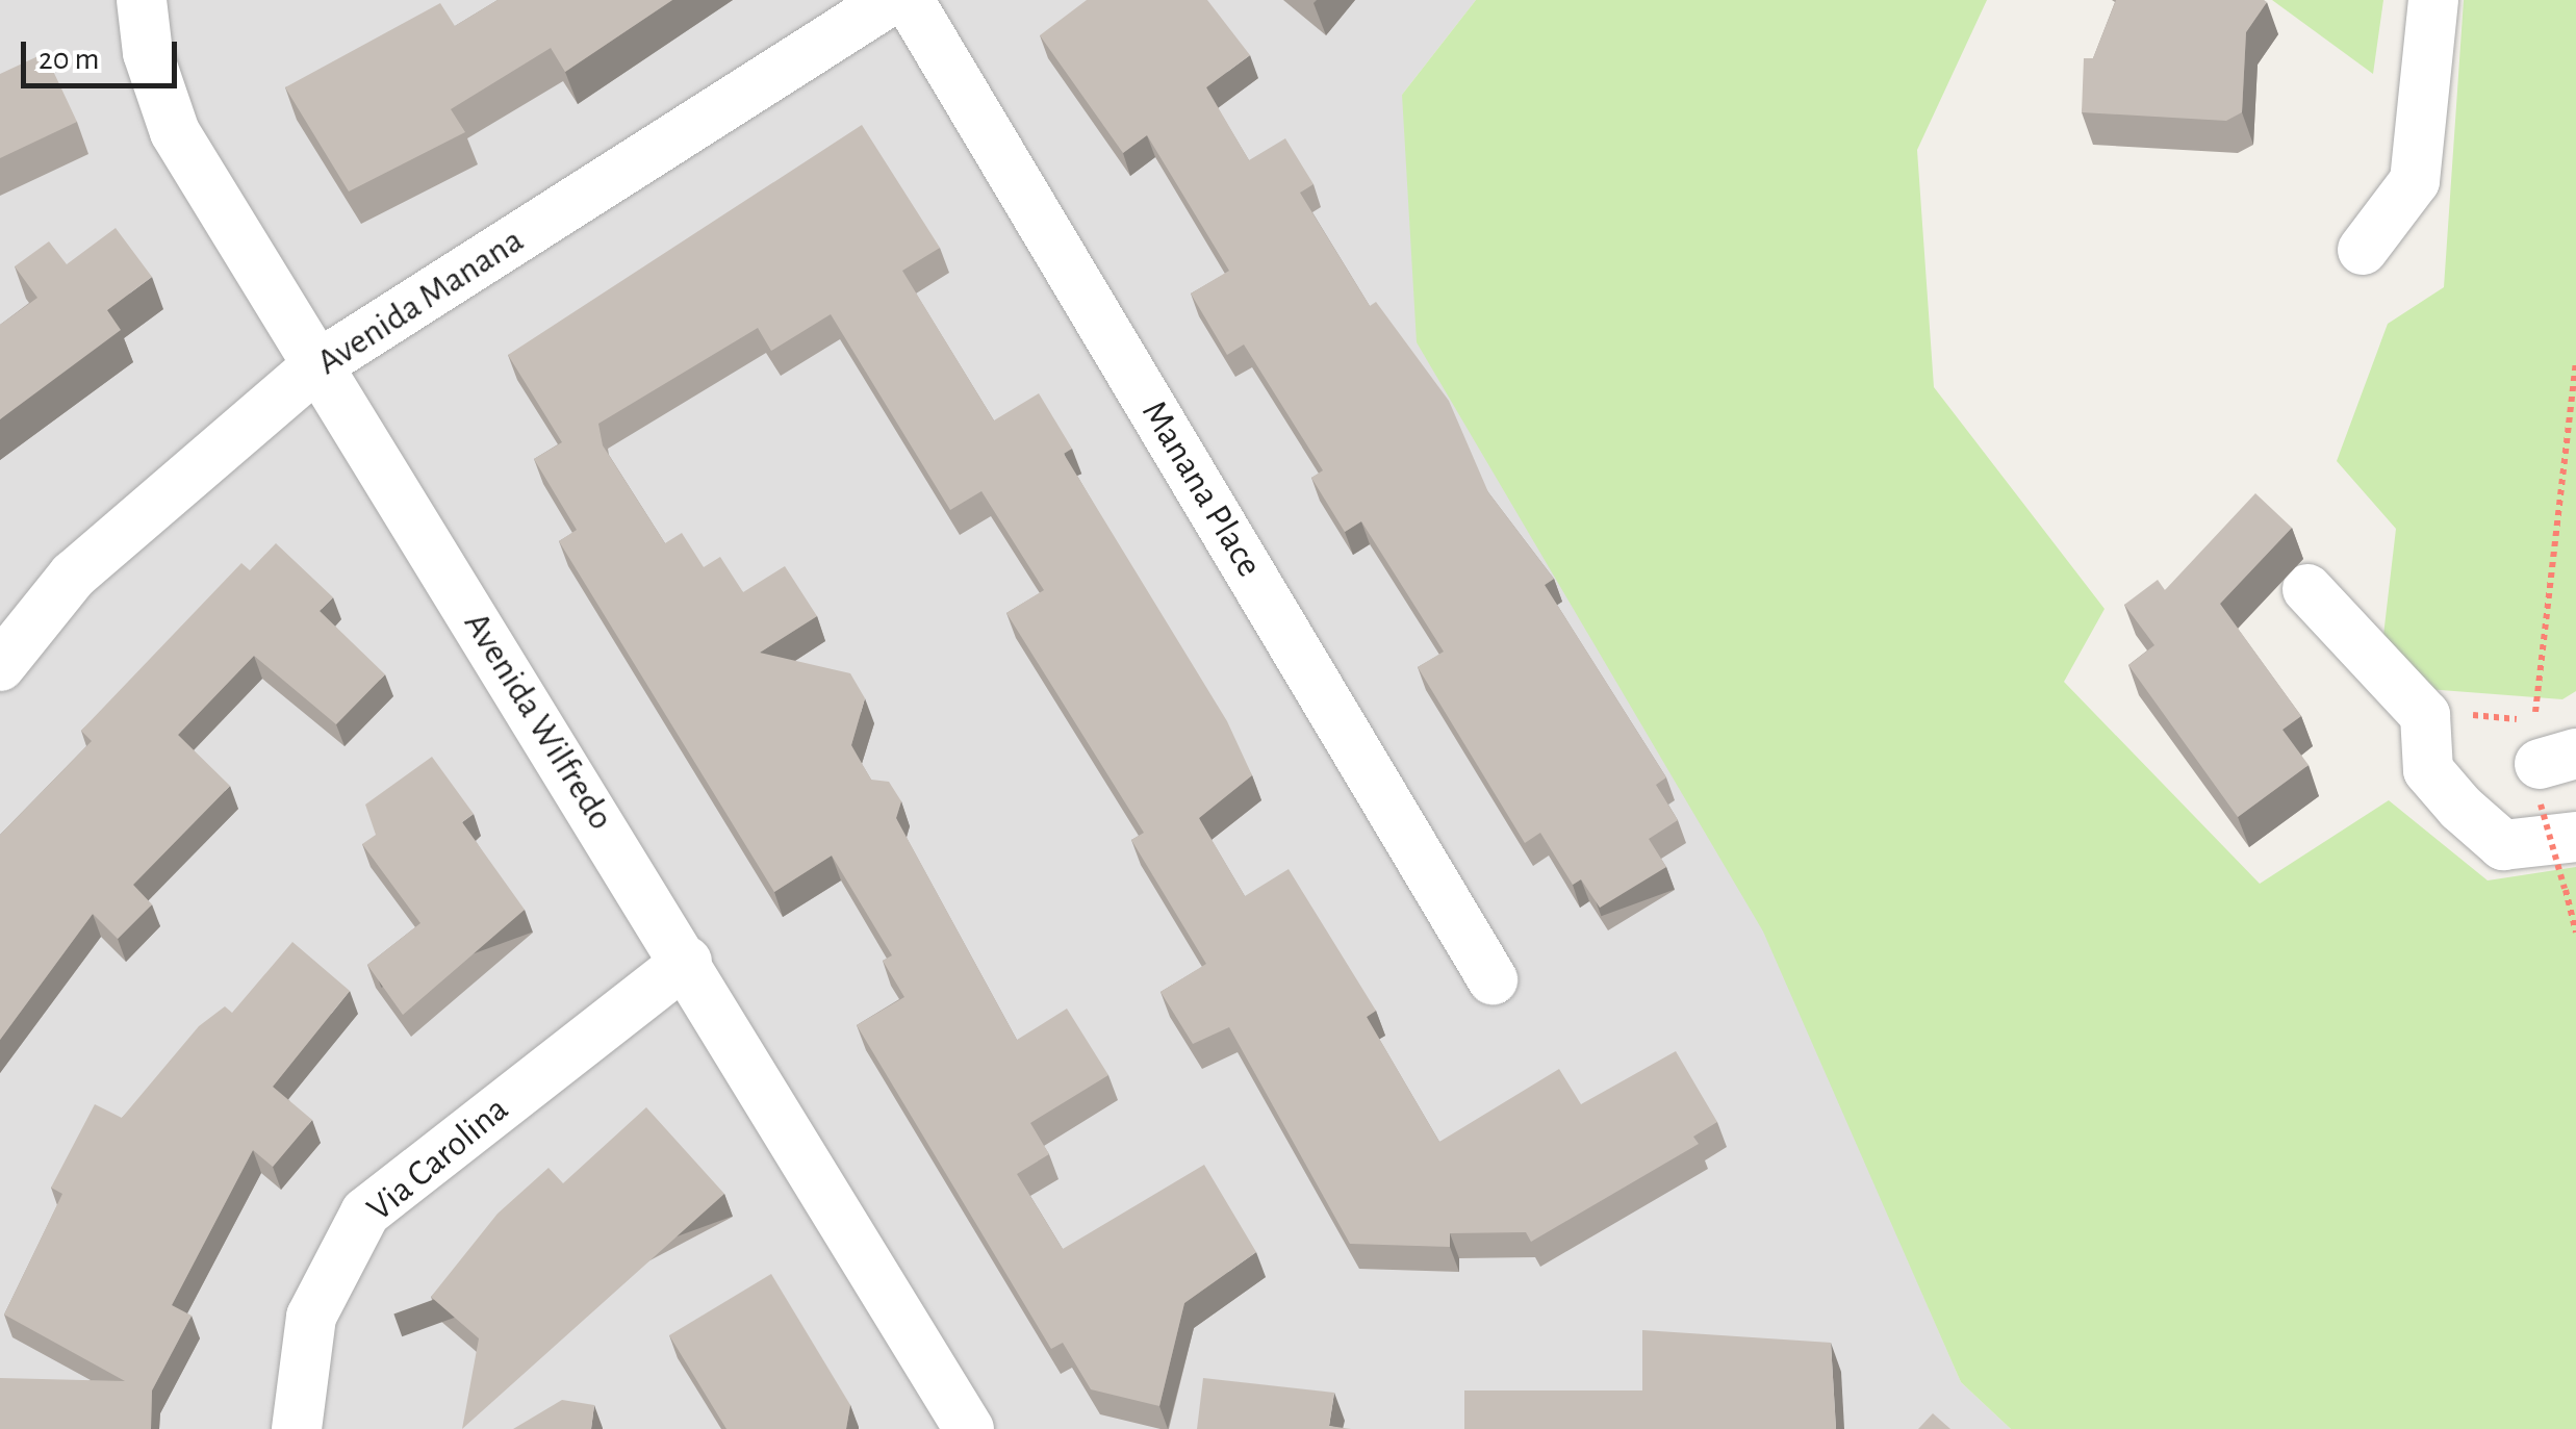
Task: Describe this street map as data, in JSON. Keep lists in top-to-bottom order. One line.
{"streets":{"street":["Avenida Manana","Manana Place","Avenida Wilfredo","Via Carolina"]},"crossings":[["Avenida Manana","Avenida Wilfredo"],["Avenida Wilfredo","Via Carolina"]],"scale_bar":"20 m"}
